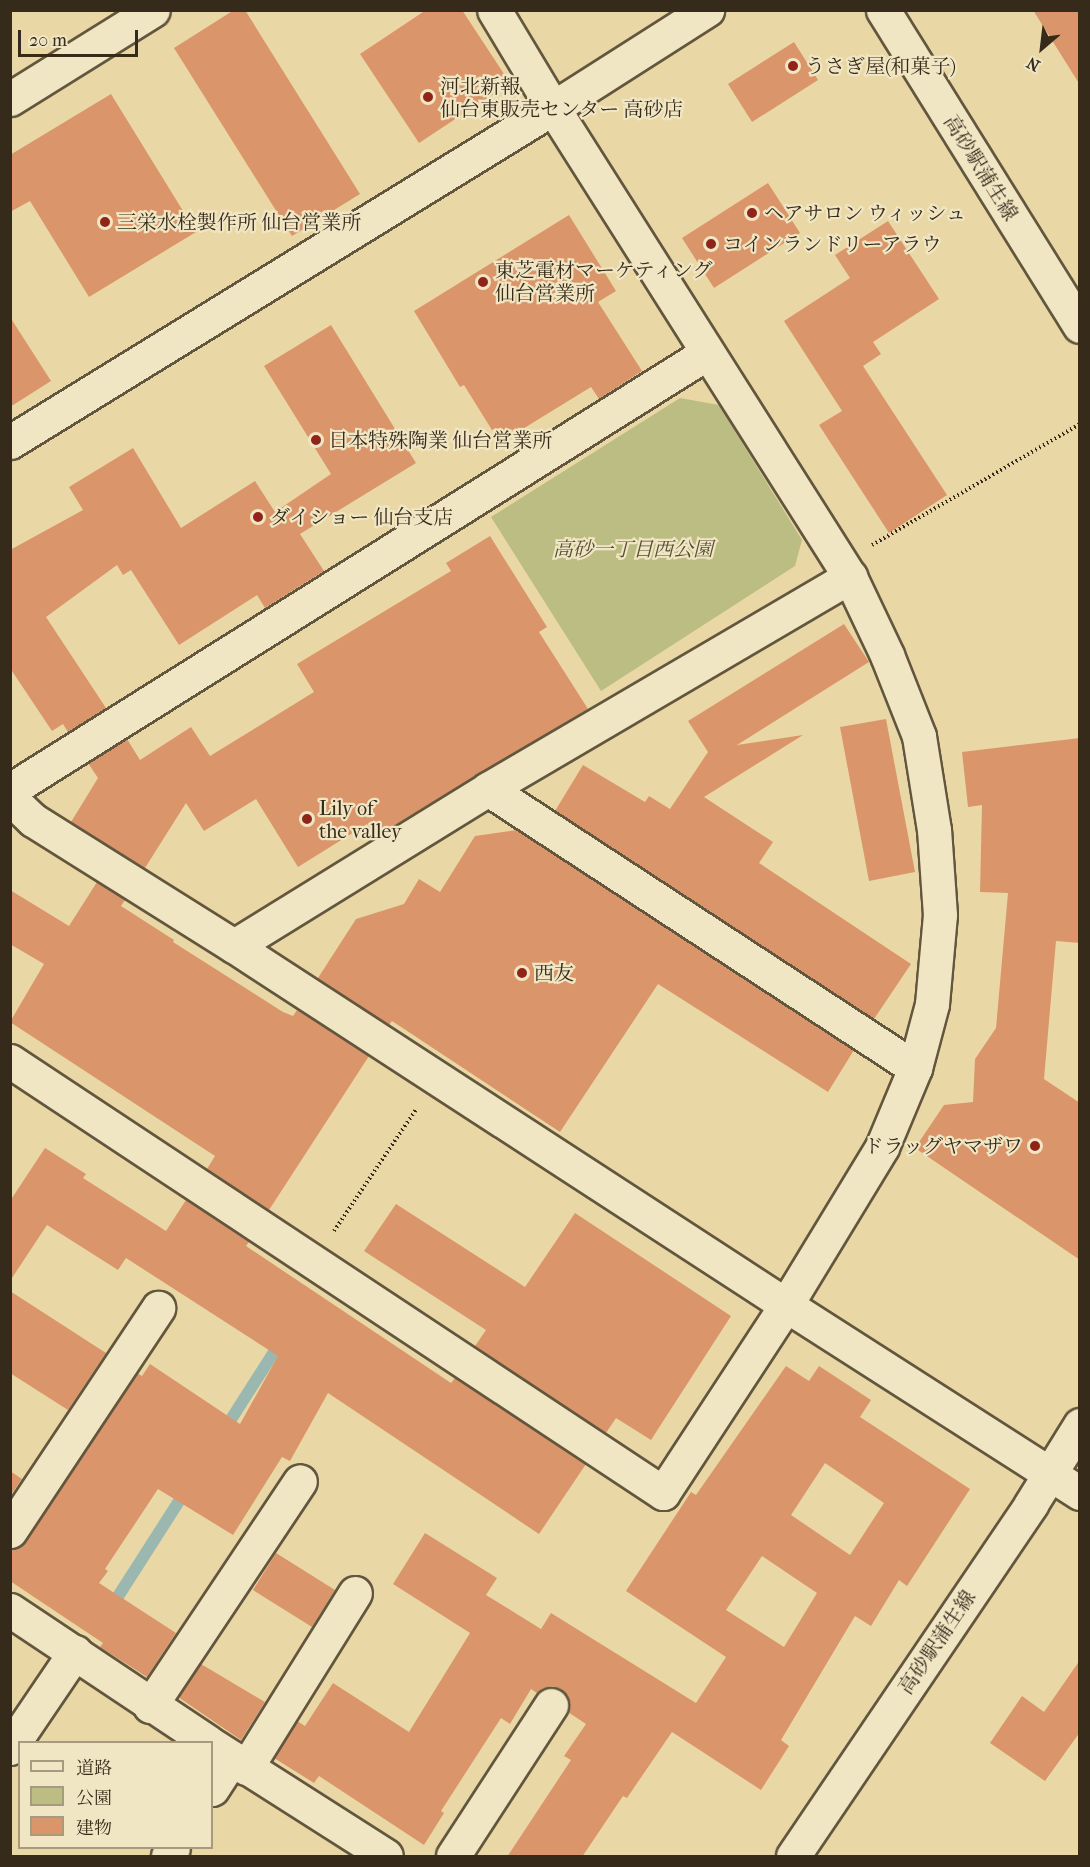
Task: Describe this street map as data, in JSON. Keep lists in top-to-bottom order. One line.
{"streets":{"street":["高砂駅蒲生線"]},"parks":["高砂一丁目西公園"],"places":["うさぎ屋(和菓子)","河北新報 仙台東販売センター 高砂店","ヘアサロン ウィッシュ","三栄水栓製作所 仙台営業所","コインランドリーアラウ","東芝電材マーケティング 仙台営業所","日本特殊陶業 仙台営業所","ダイショー 仙台支店","Lily of the valley","西友","ドラッグヤマザワ"],"legend":["道路","公園","建物"],"scale_bar":"20 m","north":"bottom left"}
